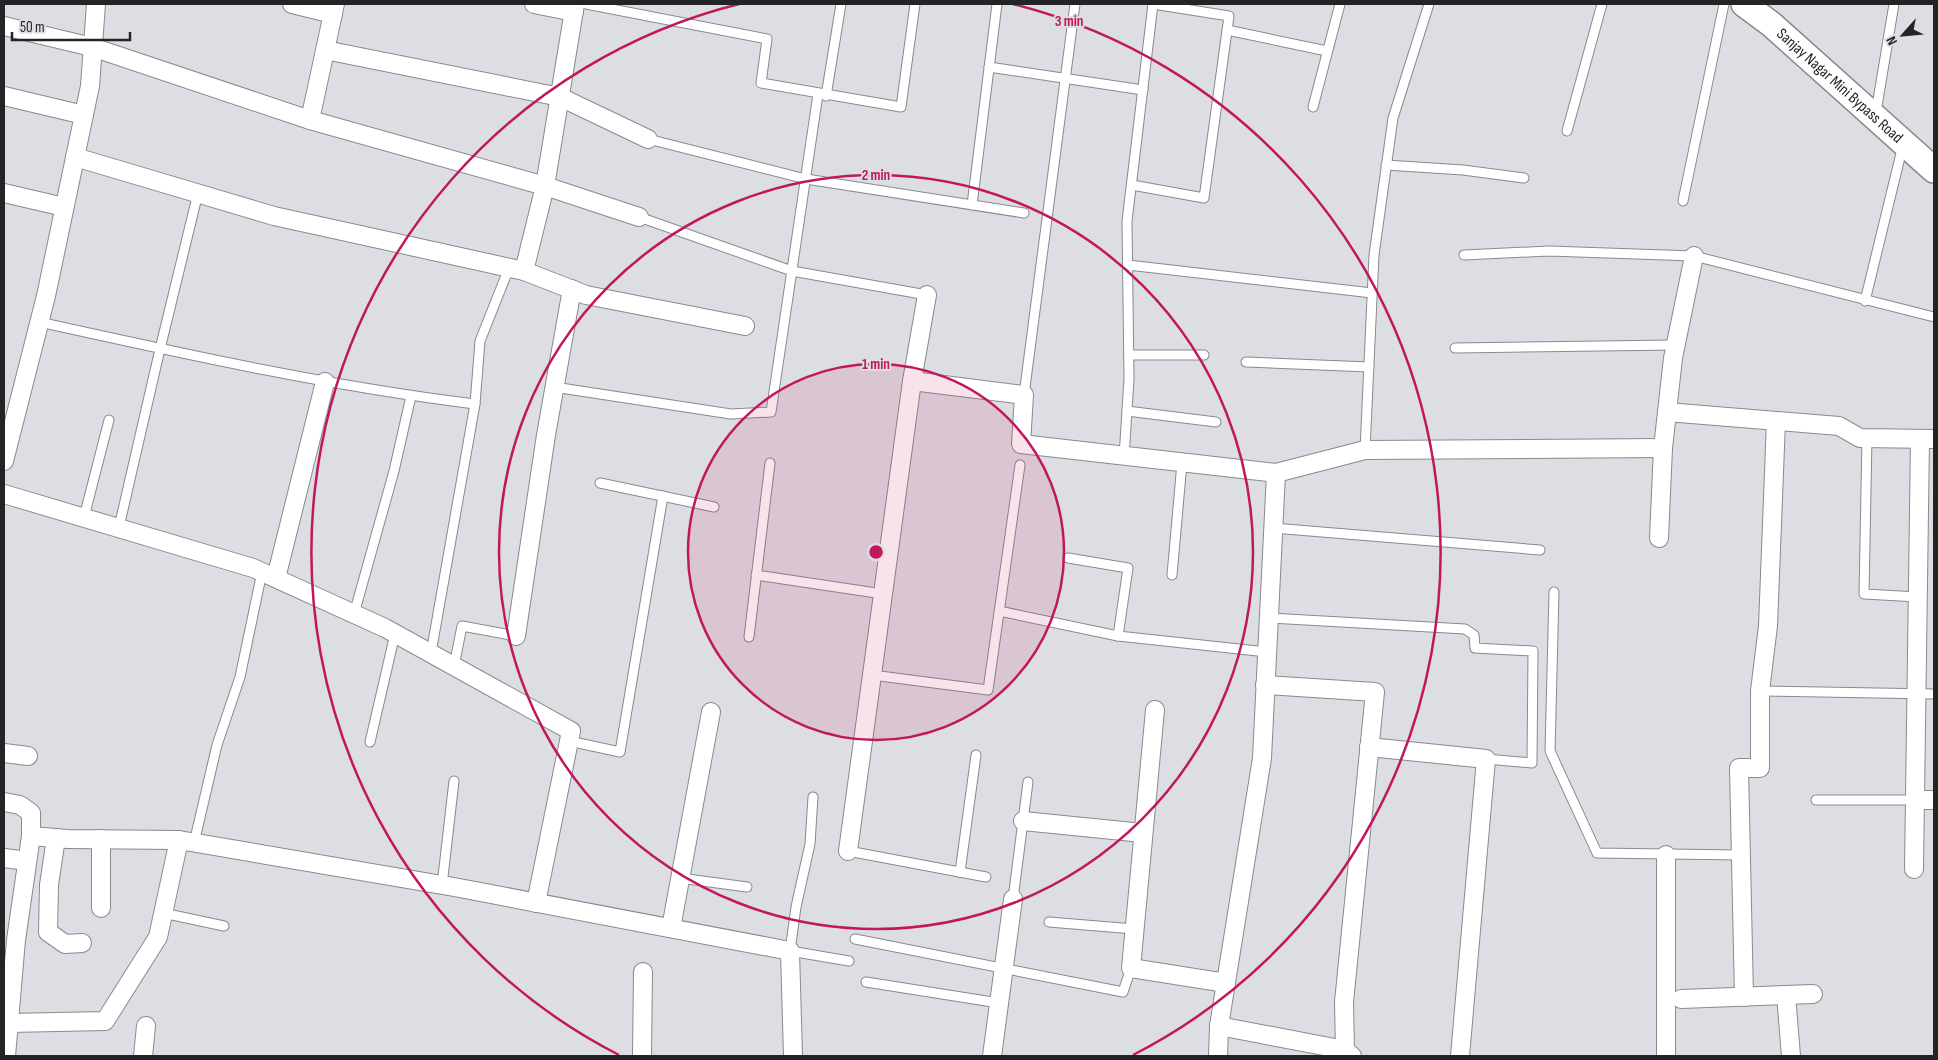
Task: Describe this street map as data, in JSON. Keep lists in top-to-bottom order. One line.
{"streets":{"street":["Sanjay Nagar Mini Bypass Road"]},"scale_bar":"50 m","north":"bottom left","rings":["3 min","2 min","1 min"]}
